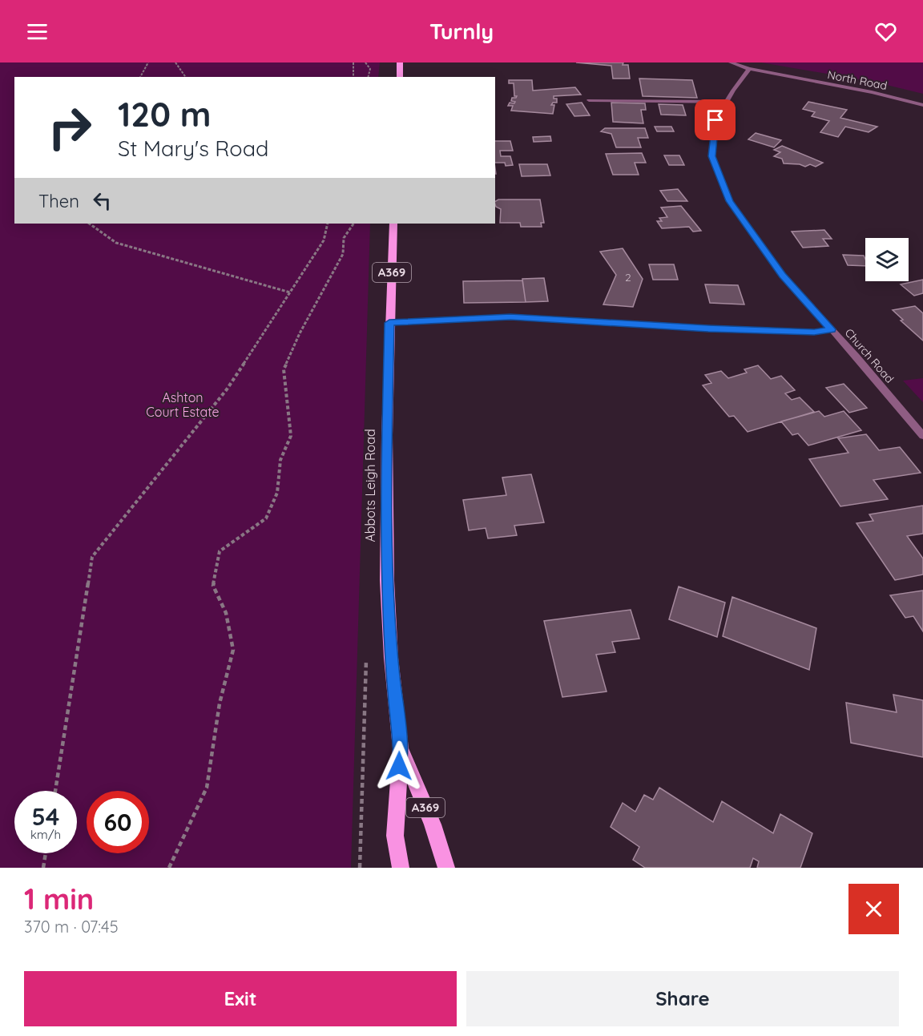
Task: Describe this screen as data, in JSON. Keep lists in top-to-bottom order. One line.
{"streets":{"main road":["A369","Abbots Leigh Road"],"street":["North Road","Church Road"]},"crossings":[["North Road","Church Road"]],"parks":["Ashton Court Estate"],"house_numbers":["2"],"page":{"header":"Turnly","turn":["120 m","St Mary's Road"],"then":"Then","speed":"54 km/h","limit":"60","heading":["1 min","370 m · 07:45"],"buttons":["Exit","Share"]}}
